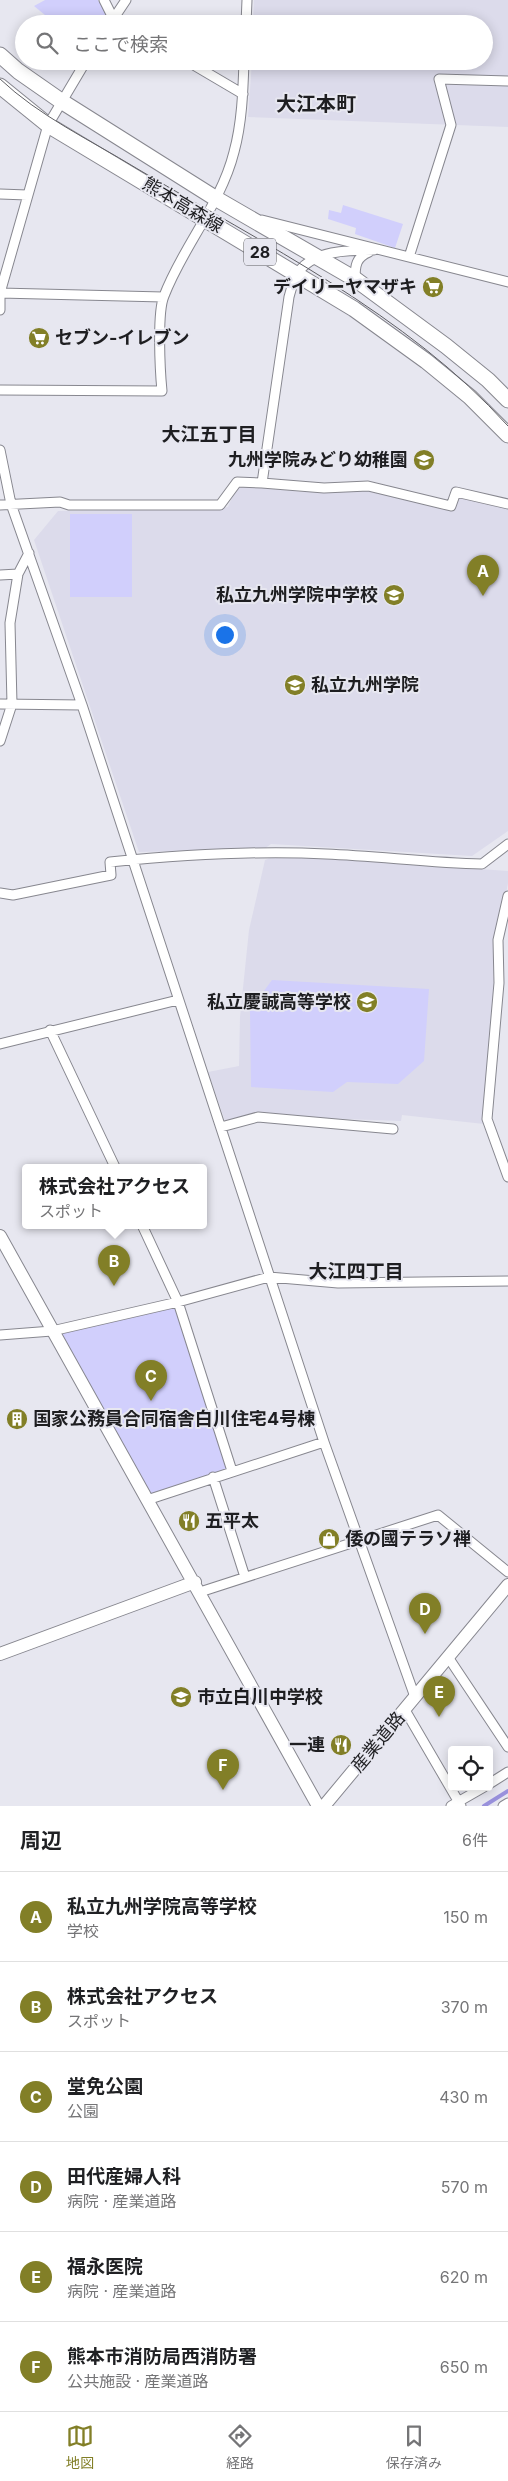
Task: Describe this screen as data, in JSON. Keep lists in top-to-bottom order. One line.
{"streets":{"main road":["熊本高森線","28"],"street":["産業道路"]},"districts":["大江本町","大江五丁目","大江四丁目"],"places":{"supermarket":["デイリーヤマザキ","セブン-イレブン"],"school or university":["九州学院みどり幼稚園","私立九州学院中学校","私立九州学院","私立慶誠高等学校","市立白川中学校"],"building":["国家公務員合同宿舎白川住宅4号棟"],"restaurant":["五平太","一連"],"shop":["倭の國テラソ禅"]},"page":{"search":"ここで検索","pins":["A","B","C","D","E","F"],"popup":["株式会社アクセス","スポット"],"heading":["周辺","6件"],"list":[{"mark":"A","name":"私立九州学院高等学校","note":"学校","value":"150 m"},{"mark":"B","name":"株式会社アクセス","note":"スポット","value":"370 m"},{"mark":"C","name":"堂免公園","note":"公園","value":"430 m"},{"mark":"D","name":"田代産婦人科","note":"病院 · 産業道路","value":"570 m"},{"mark":"E","name":"福永医院","note":"病院 · 産業道路","value":"620 m"},{"mark":"F","name":"熊本市消防局西消防署","note":"公共施設 · 産業道路","value":"650 m"}],"nav":["地図","経路","保存済み"]}}
